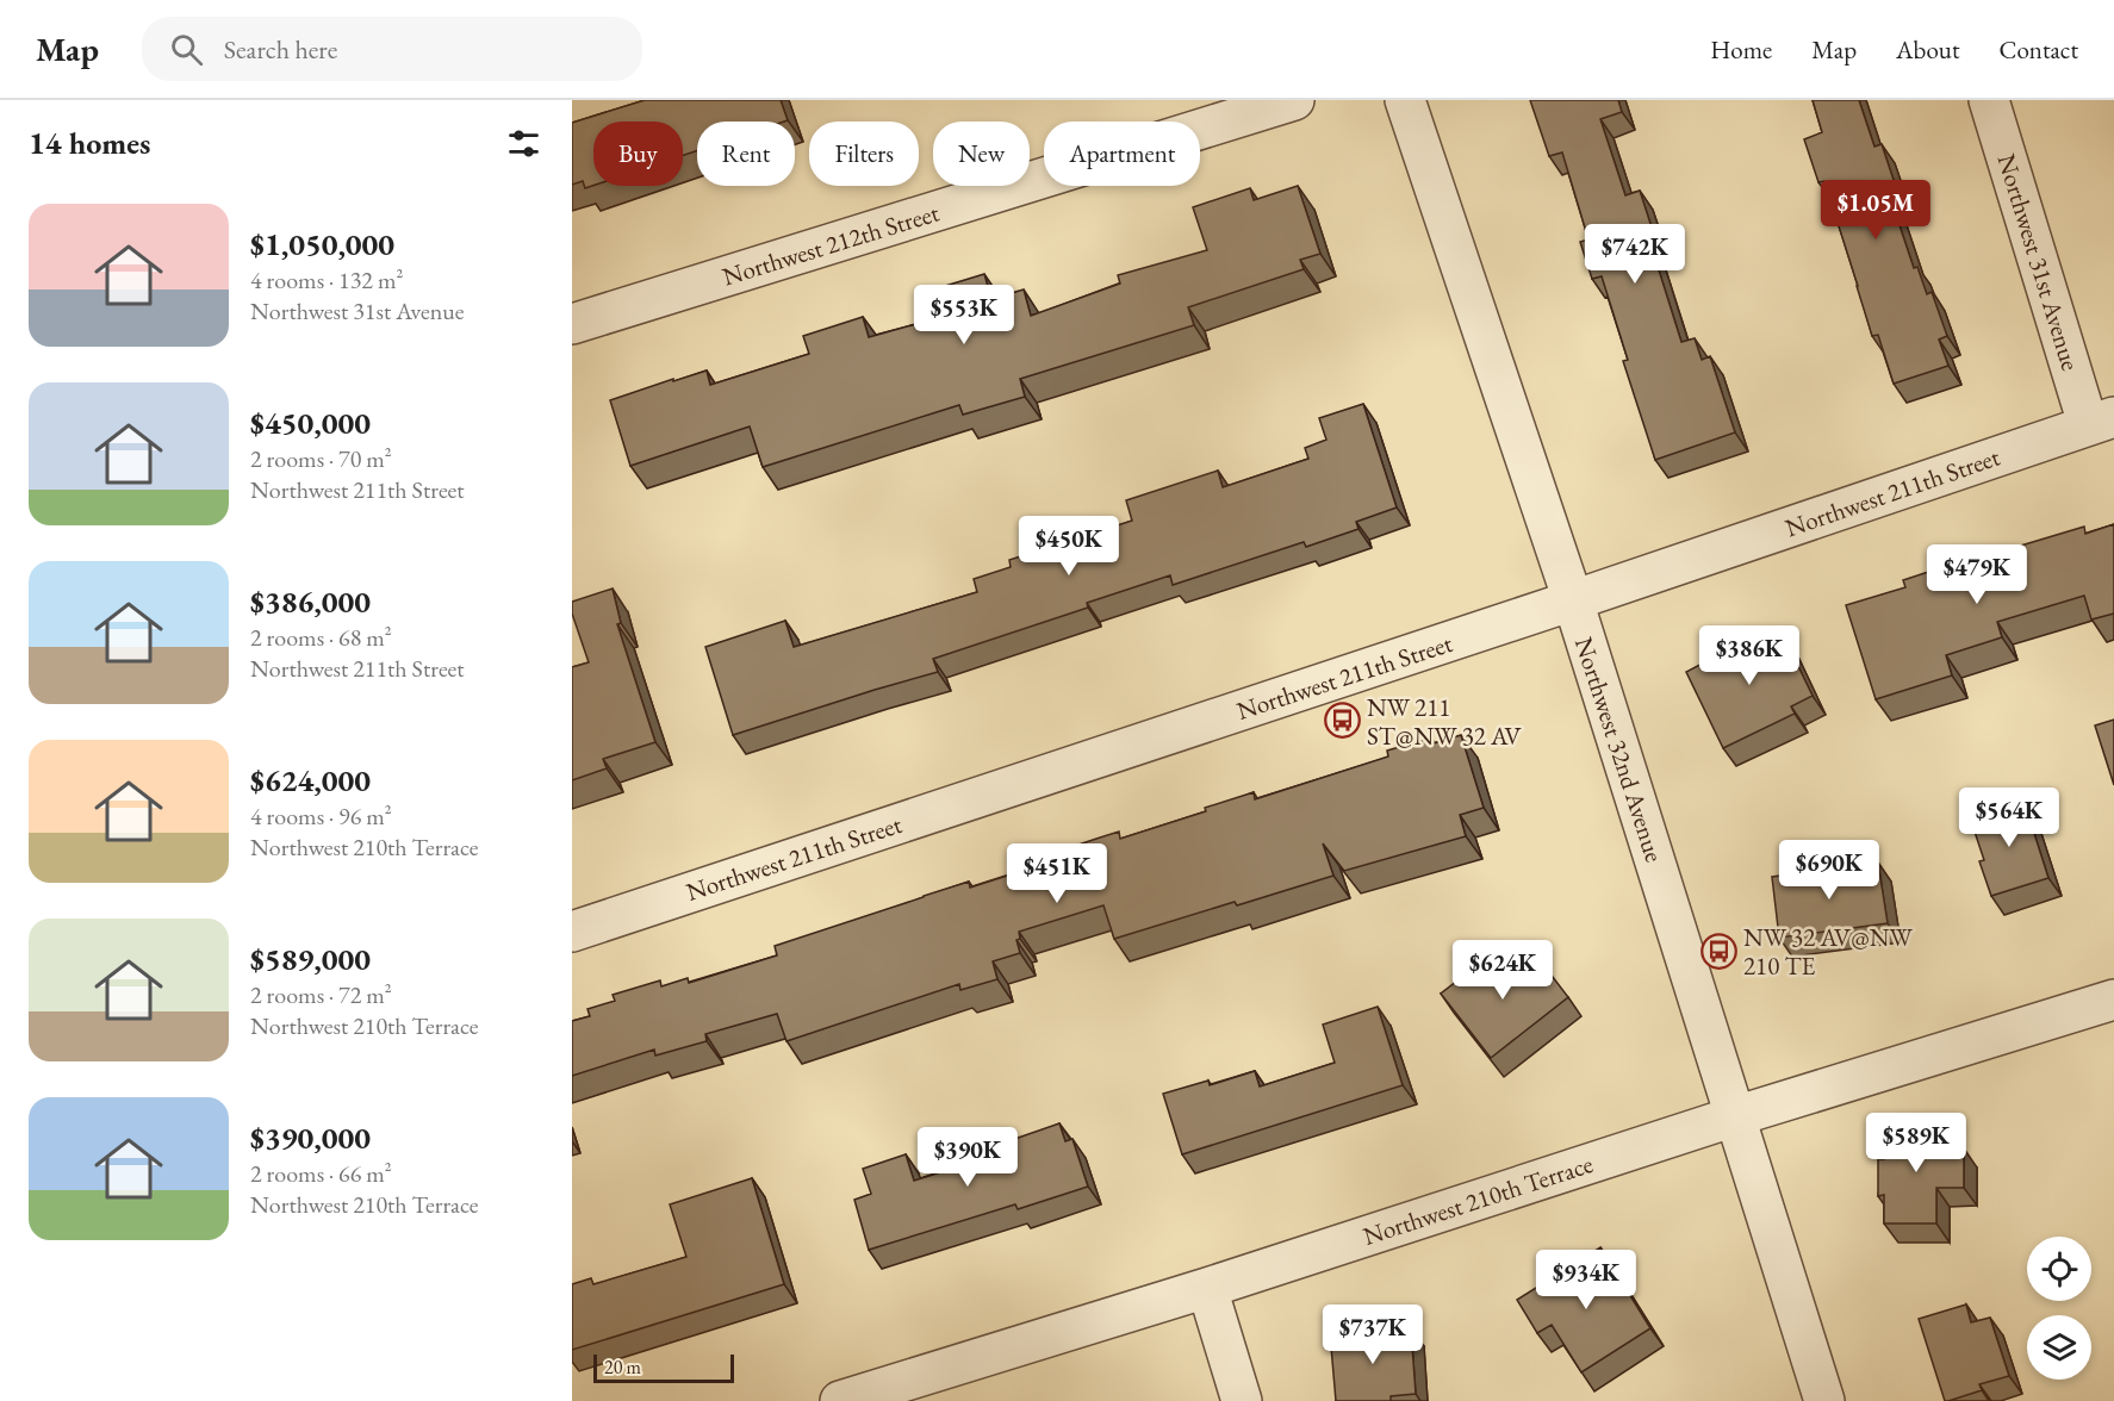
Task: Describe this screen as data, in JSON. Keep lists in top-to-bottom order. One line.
{"streets":{"street":["Northwest 212th Street","Northwest 31st Avenue","Northwest 211th Street","Northwest 32nd Avenue","Northwest 210th Terrace"]},"crossings":[["Northwest 31st Avenue","Northwest 211th Street"],["Northwest 211th Street","Northwest 32nd Avenue"],["Northwest 32nd Avenue","Northwest 210th Terrace"]],"places":{"bus stop":["NW 211 ST@NW 32 AV","NW 32 AV@NW 210 TE"]},"scale_bar":"20 m","page":{"header":"Map","search":"Search here","nav":["Home","Map","About","Contact"],"heading":"14 homes","chip":["Buy","Rent","Filters","New","Apartment"],"price":["$1.05M","$742K","$553K","$450K","$479K","$386K","$564K","$690K","$451K","$624K","$589K","$390K","$934K","$737K"],"list":[{"name":"$1,050,000","note":"4 rooms · 132 m² · Northwest 31st Avenue"},{"name":"$450,000","note":"2 rooms · 70 m² · Northwest 211th Street"},{"name":"$386,000","note":"2 rooms · 68 m² · Northwest 211th Street"},{"name":"$624,000","note":"4 rooms · 96 m² · Northwest 210th Terrace"},{"name":"$589,000","note":"2 rooms · 72 m² · Northwest 210th Terrace"},{"name":"$390,000","note":"2 rooms · 66 m² · Northwest 210th Terrace"}],"scale":"20 m"}}
